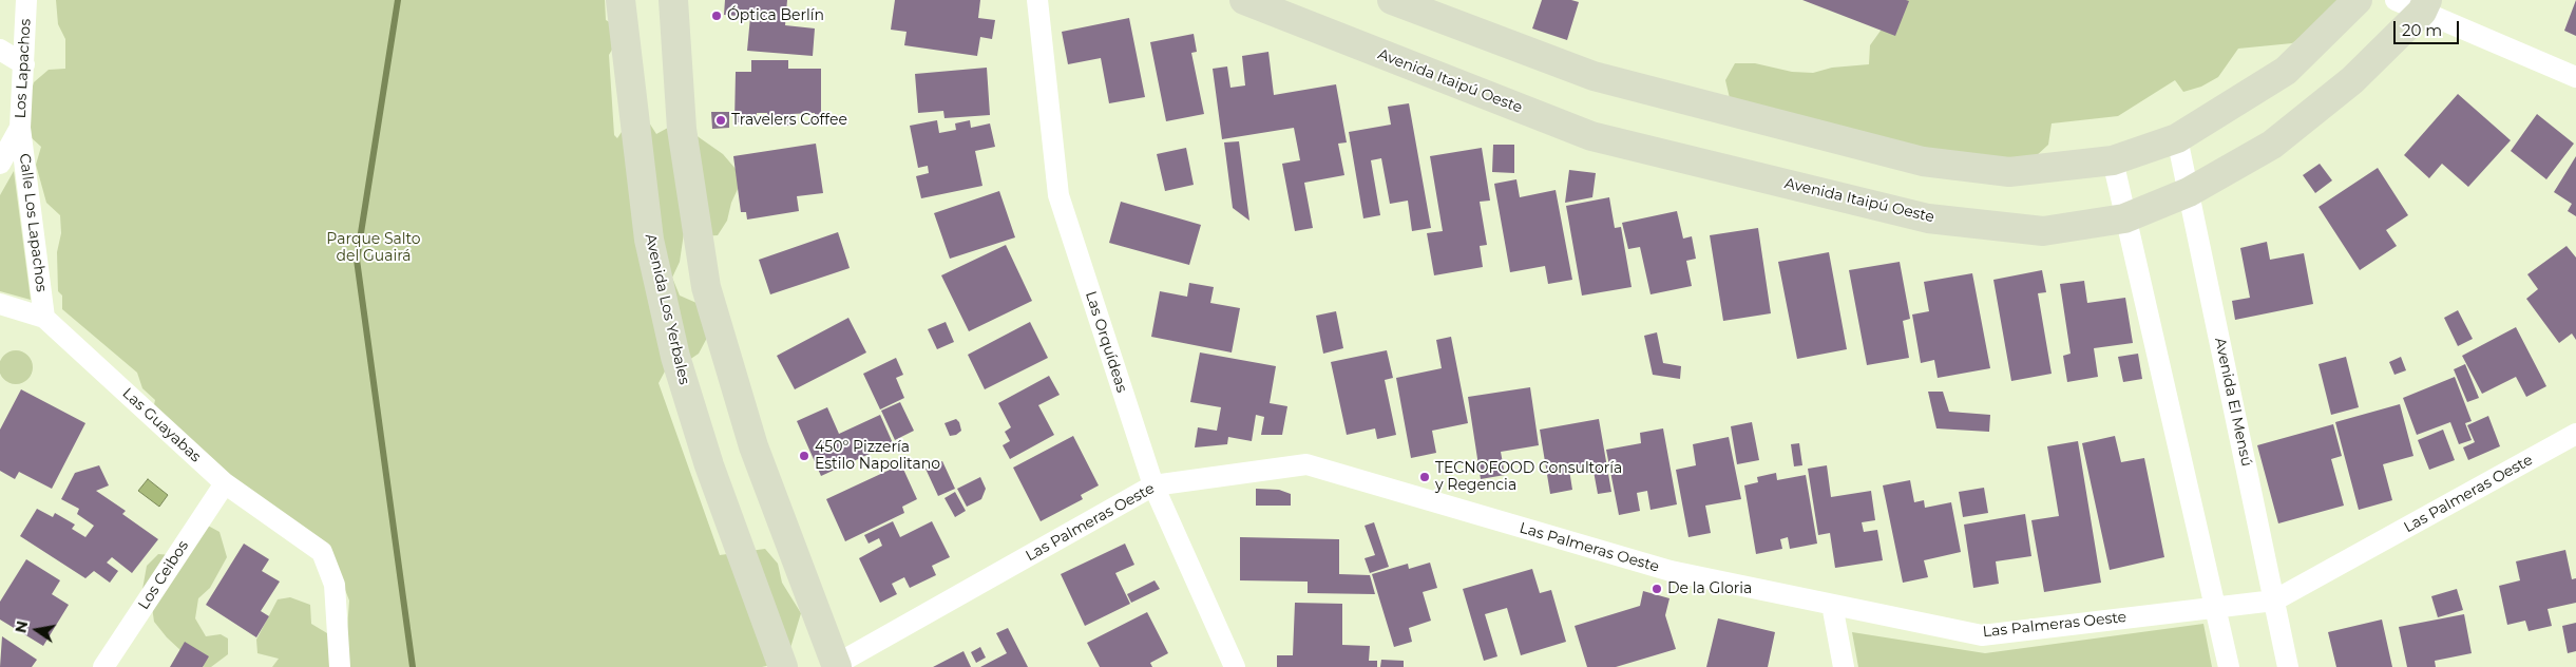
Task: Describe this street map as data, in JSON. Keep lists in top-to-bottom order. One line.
{"streets":{"street":["Los Lapachos","Avenida Itaipú Oeste","Calle Los Lapachos","Avenida Los Yerbales","Las Orquídeas","Avenida El Mensú","Las Guayabas","Las Palmeras Oeste","Los Ceibos"]},"crossings":[["Los Lapachos","Calle Los Lapachos"],["Avenida Itaipú Oeste","Avenida El Mensú"],["Calle Los Lapachos","Las Guayabas"],["Las Orquídeas","Las Palmeras Oeste"],["Avenida El Mensú","Las Palmeras Oeste"],["Las Guayabas","Los Ceibos"]],"parks":["Parque Salto del Guairá"],"places":["Óptica Berlín","Travelers Coffee","450° Pizzería Estilo Napolitano","TECNOFOOD Consultoría y Regencia","De la Gloria"],"scale_bar":"20 m","north":"left"}
